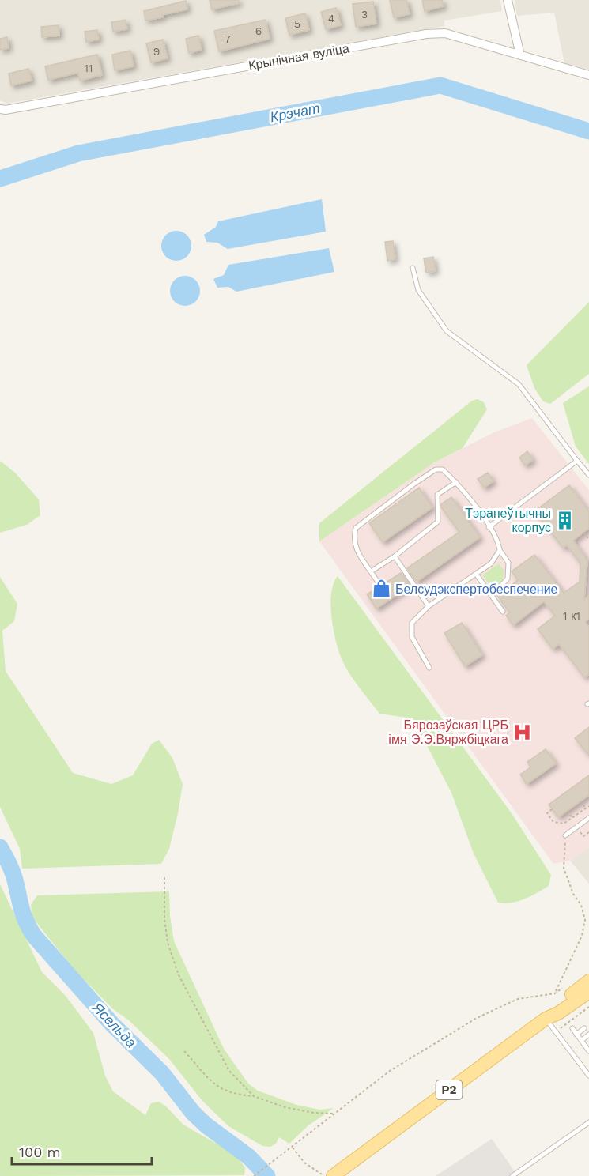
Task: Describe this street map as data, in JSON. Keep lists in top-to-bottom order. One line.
{"streets":{"main road":["Р2"],"street":["Крынічная вуліца"]},"water":["Крэчат","Ясельда"],"places":{"building":["Тэрапеўтычны корпус"],"shop":["Белсудэкспертобеспечение"],"hospital":["Бярозаўская ЦРБ імя Э.Э.Вяржбіцкага"]},"house_numbers":["3","4","5","6","7","9","11","1 к1"],"scale_bar":"100 m"}
